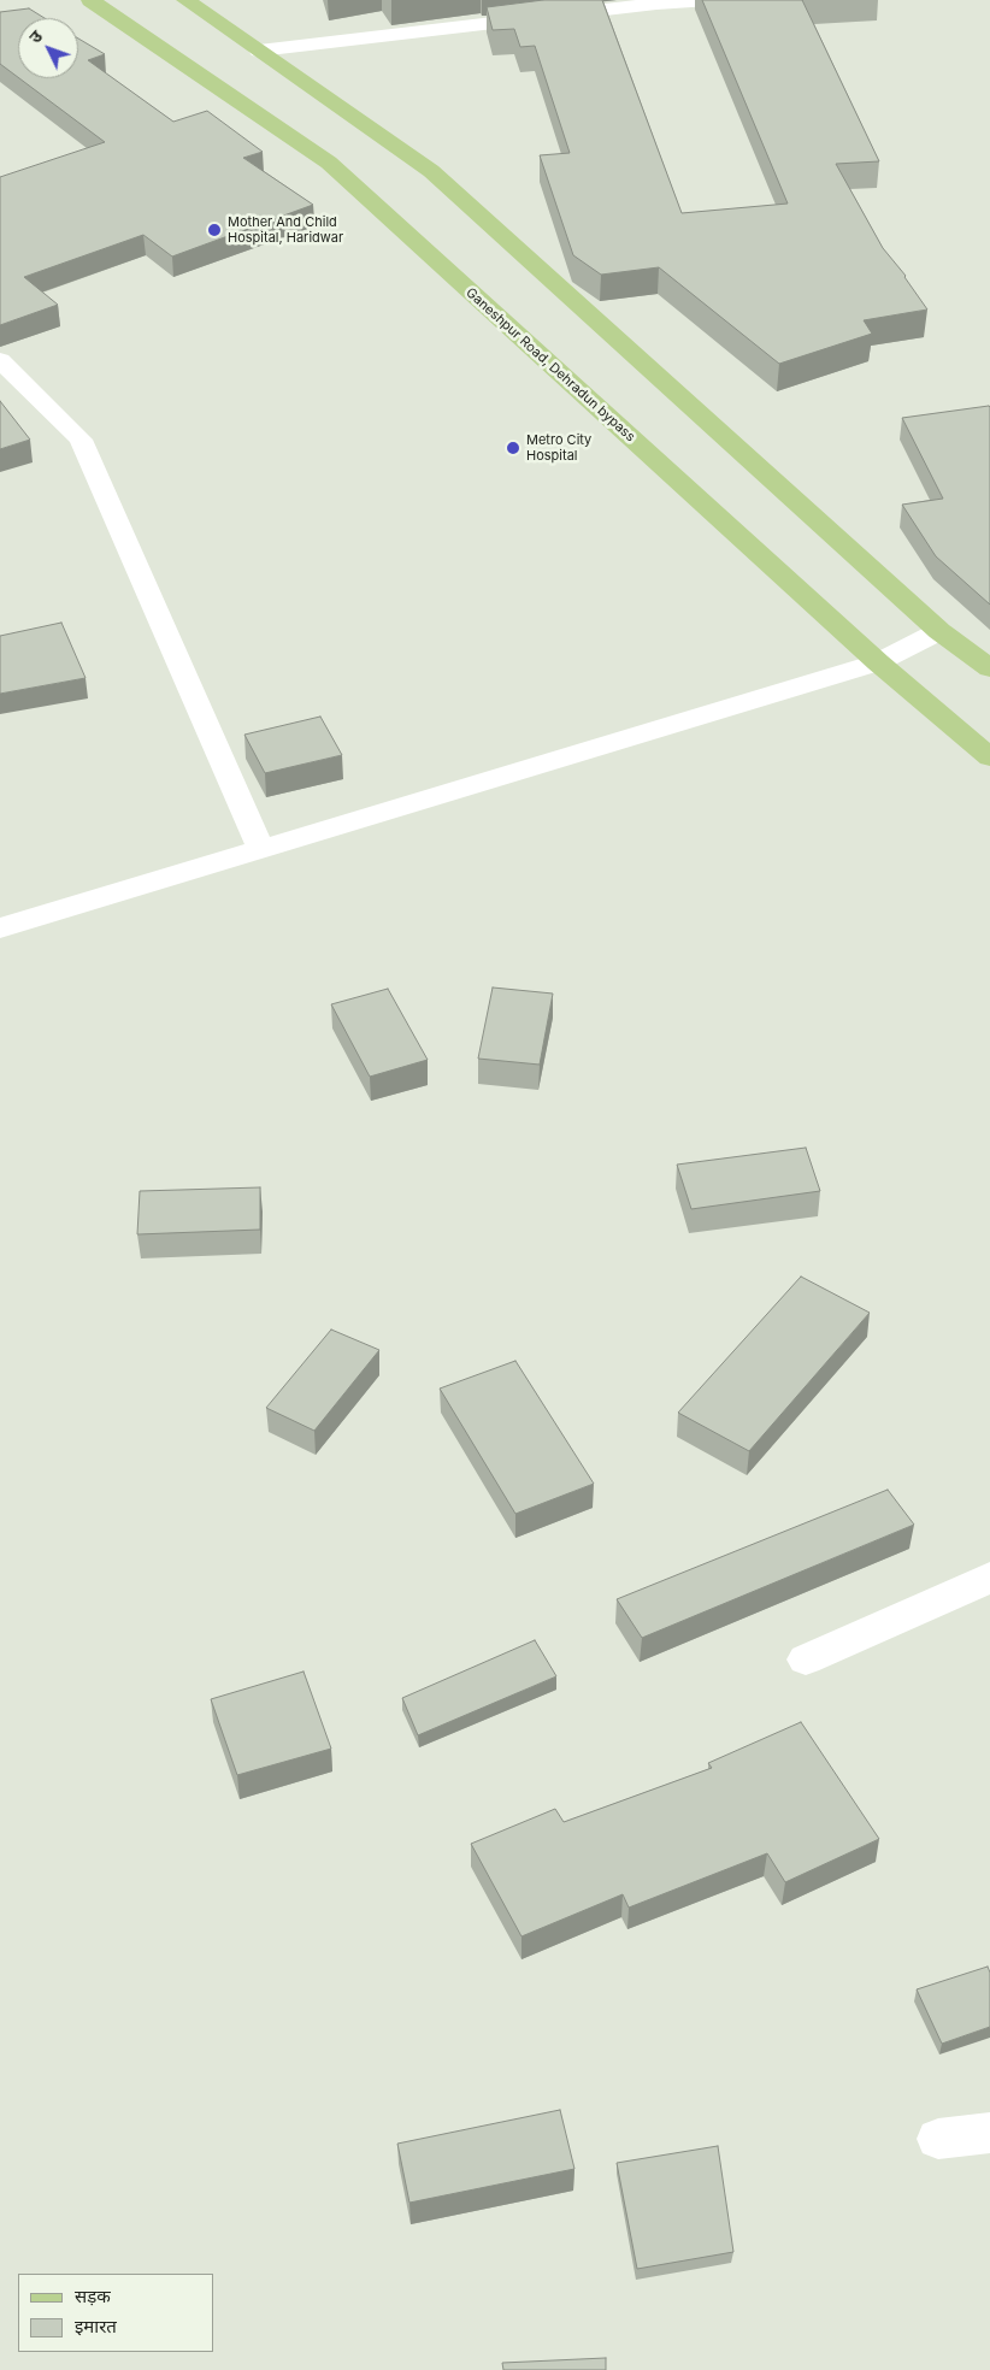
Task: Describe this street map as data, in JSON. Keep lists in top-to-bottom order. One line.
{"streets":{"main road":["Ganeshpur Road, Dehradun bypass"]},"places":["Mother And Child Hospital, Haridwar","Metro City Hospital"],"legend":["सड़क","इमारत"],"north":"top left"}
